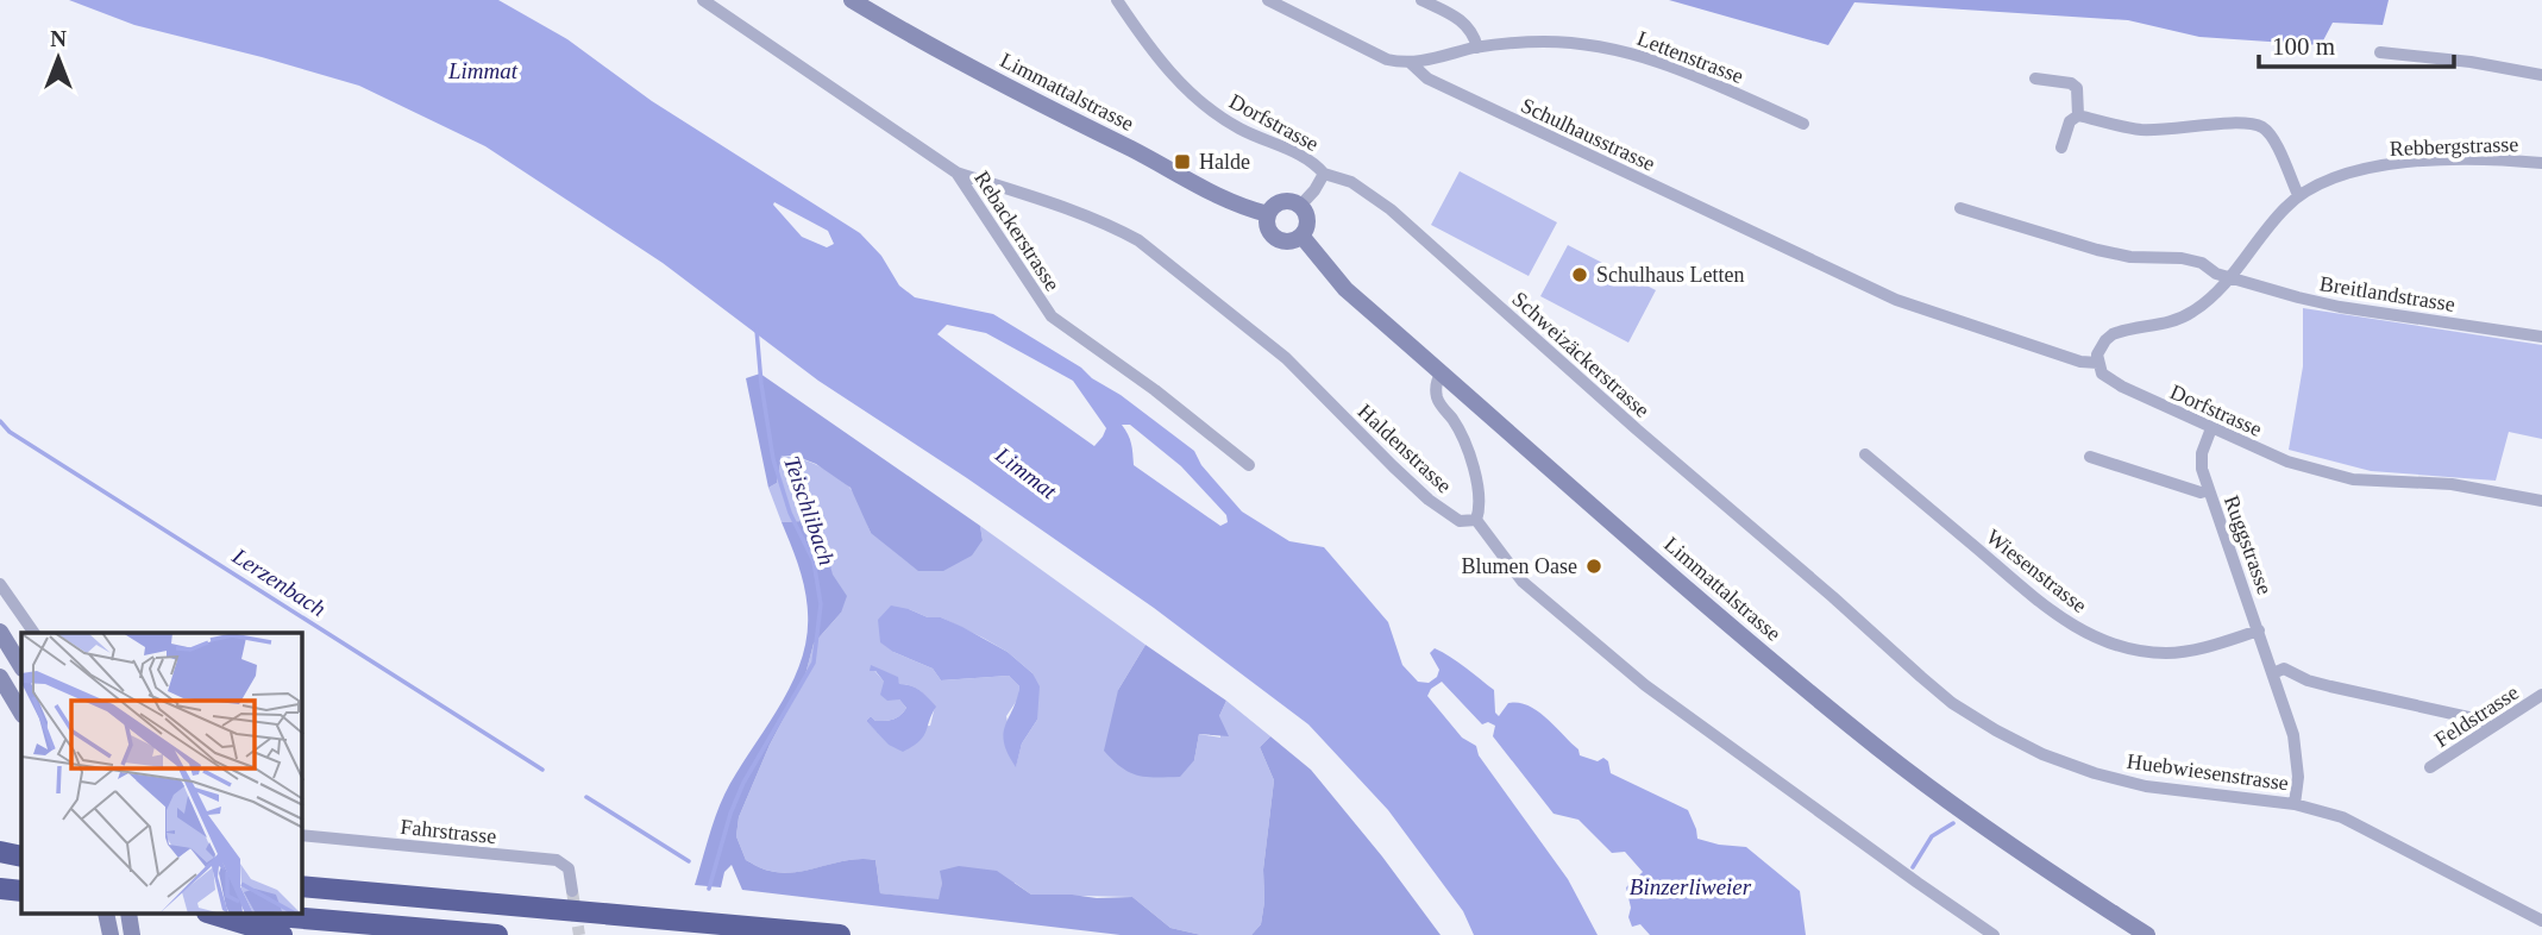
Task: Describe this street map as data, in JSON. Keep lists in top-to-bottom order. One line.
{"streets":{"main road":["Limmattalstrasse"],"street":["Lettenstrasse","Dorfstrasse","Schulhausstrasse","Rebbergstrasse","Rebackerstrasse","Breitlandstrasse","Schweizäckerstrasse","Haldenstrasse","Ruggstrasse","Wiesenstrasse","Feldstrasse","Huebwiesenstrasse","Fahrstrasse"]},"crossings":[["Lettenstrasse","Schulhausstrasse"],["Limmattalstrasse","Dorfstrasse"],["Dorfstrasse","Schulhausstrasse"],["Dorfstrasse","Rebbergstrasse"],["Dorfstrasse","Schweizäckerstrasse"],["Dorfstrasse","Ruggstrasse"],["Rebbergstrasse","Breitlandstrasse"],["Rebackerstrasse","Haldenstrasse"],["Schweizäckerstrasse","Huebwiesenstrasse"],["Ruggstrasse","Wiesenstrasse"],["Ruggstrasse","Huebwiesenstrasse"]],"water":["Limmat","Teischlibach","Lerzenbach","Binzerliweier"],"places":{"transit":["Halde"],"other":["Schulhaus Letten","Blumen Oase"]},"scale_bar":"100 m","north":"top"}
